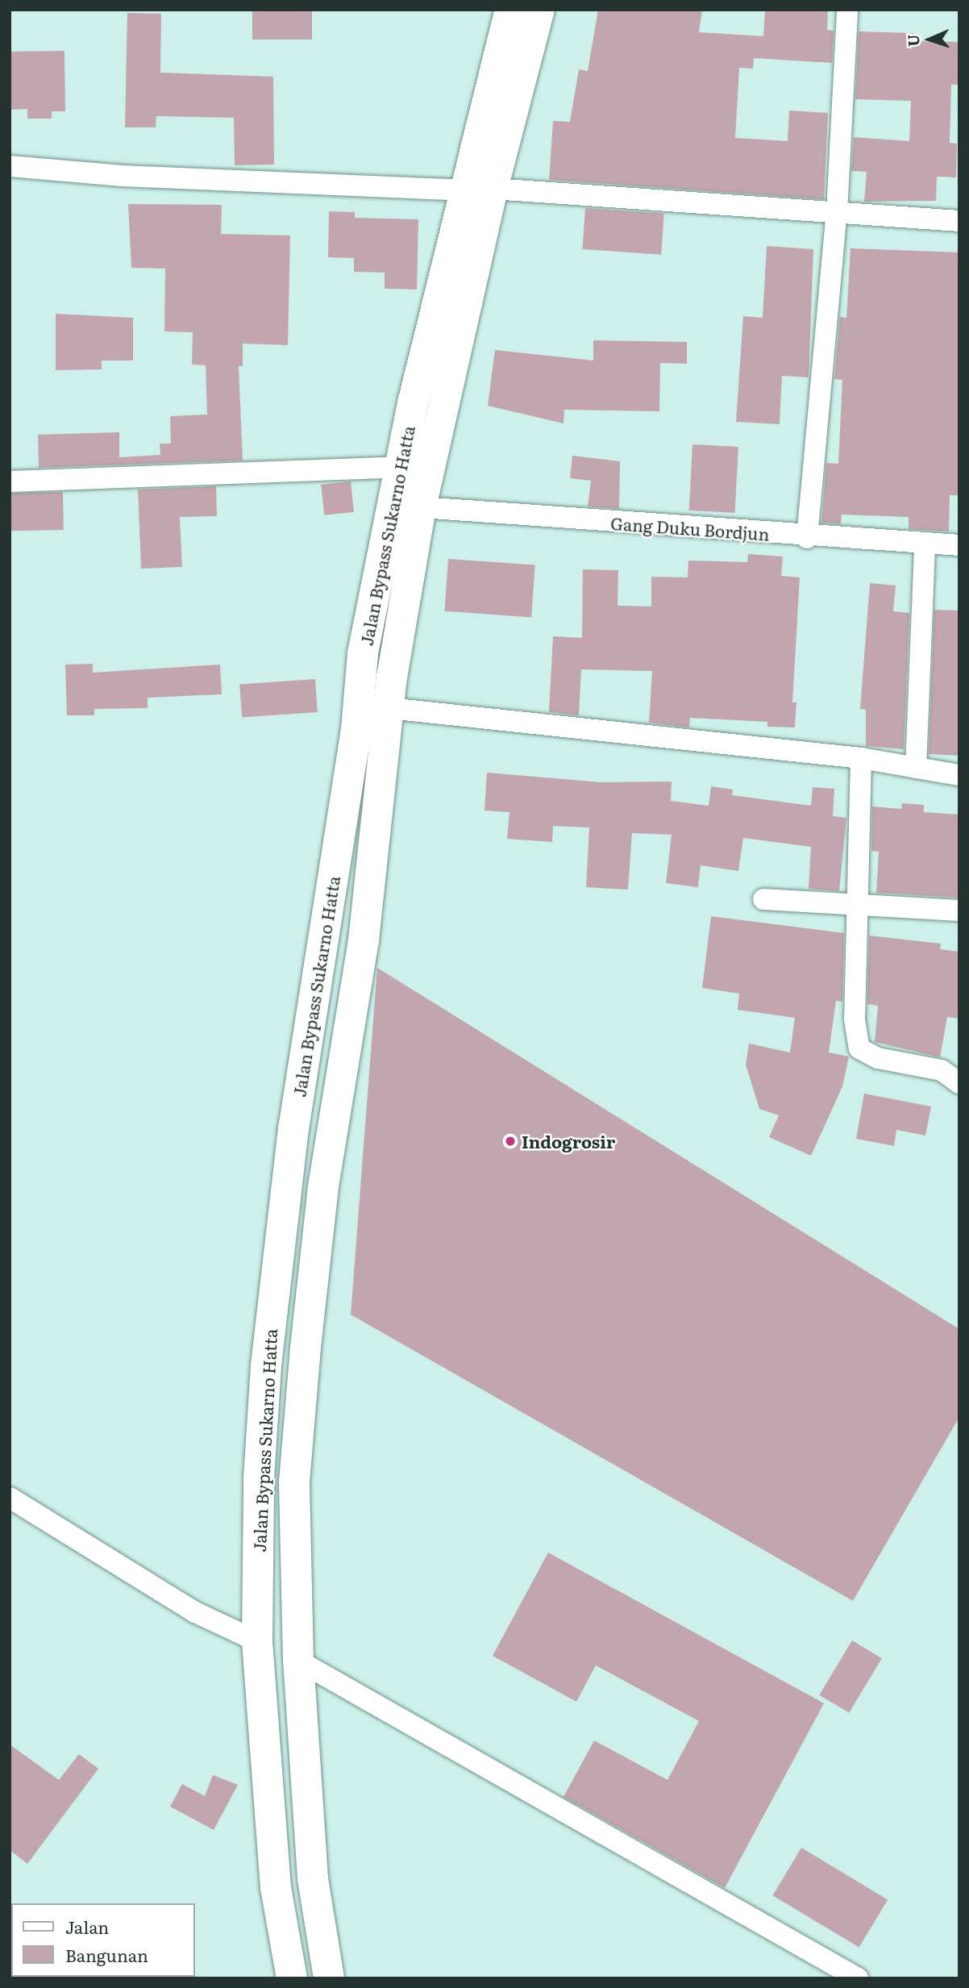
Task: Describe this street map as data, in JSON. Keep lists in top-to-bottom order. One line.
{"streets":{"highway":["Jalan Bypass Sukarno Hatta"],"street":["Gang Duku Bordjun"]},"crossings":[["Gang Duku Bordjun","Jalan Bypass Sukarno Hatta"]],"places":["Indogrosir"],"legend":["Jalan","Bangunan"],"north":"left"}
